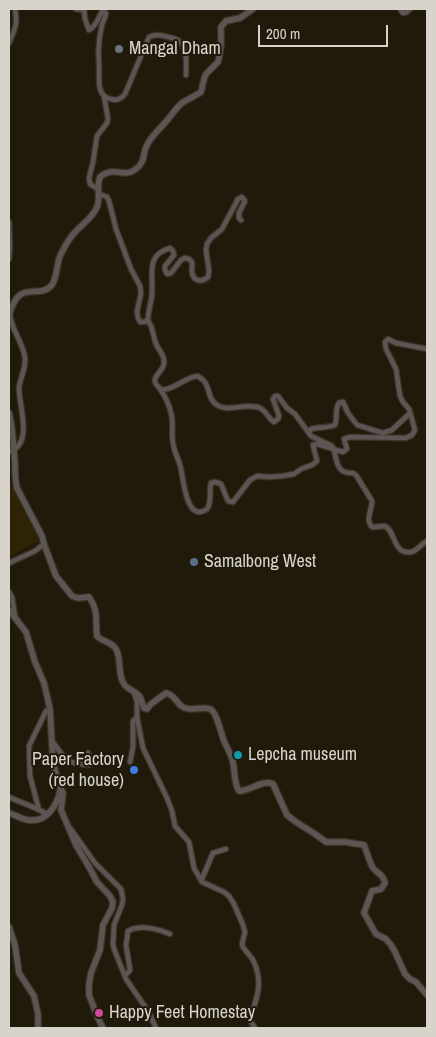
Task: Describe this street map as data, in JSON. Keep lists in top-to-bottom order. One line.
{"places":["Mangal Dham","Samalbong West","Lepcha museum","Paper Factory (red house)","Happy Feet Homestay"],"scale_bar":"200 m"}
